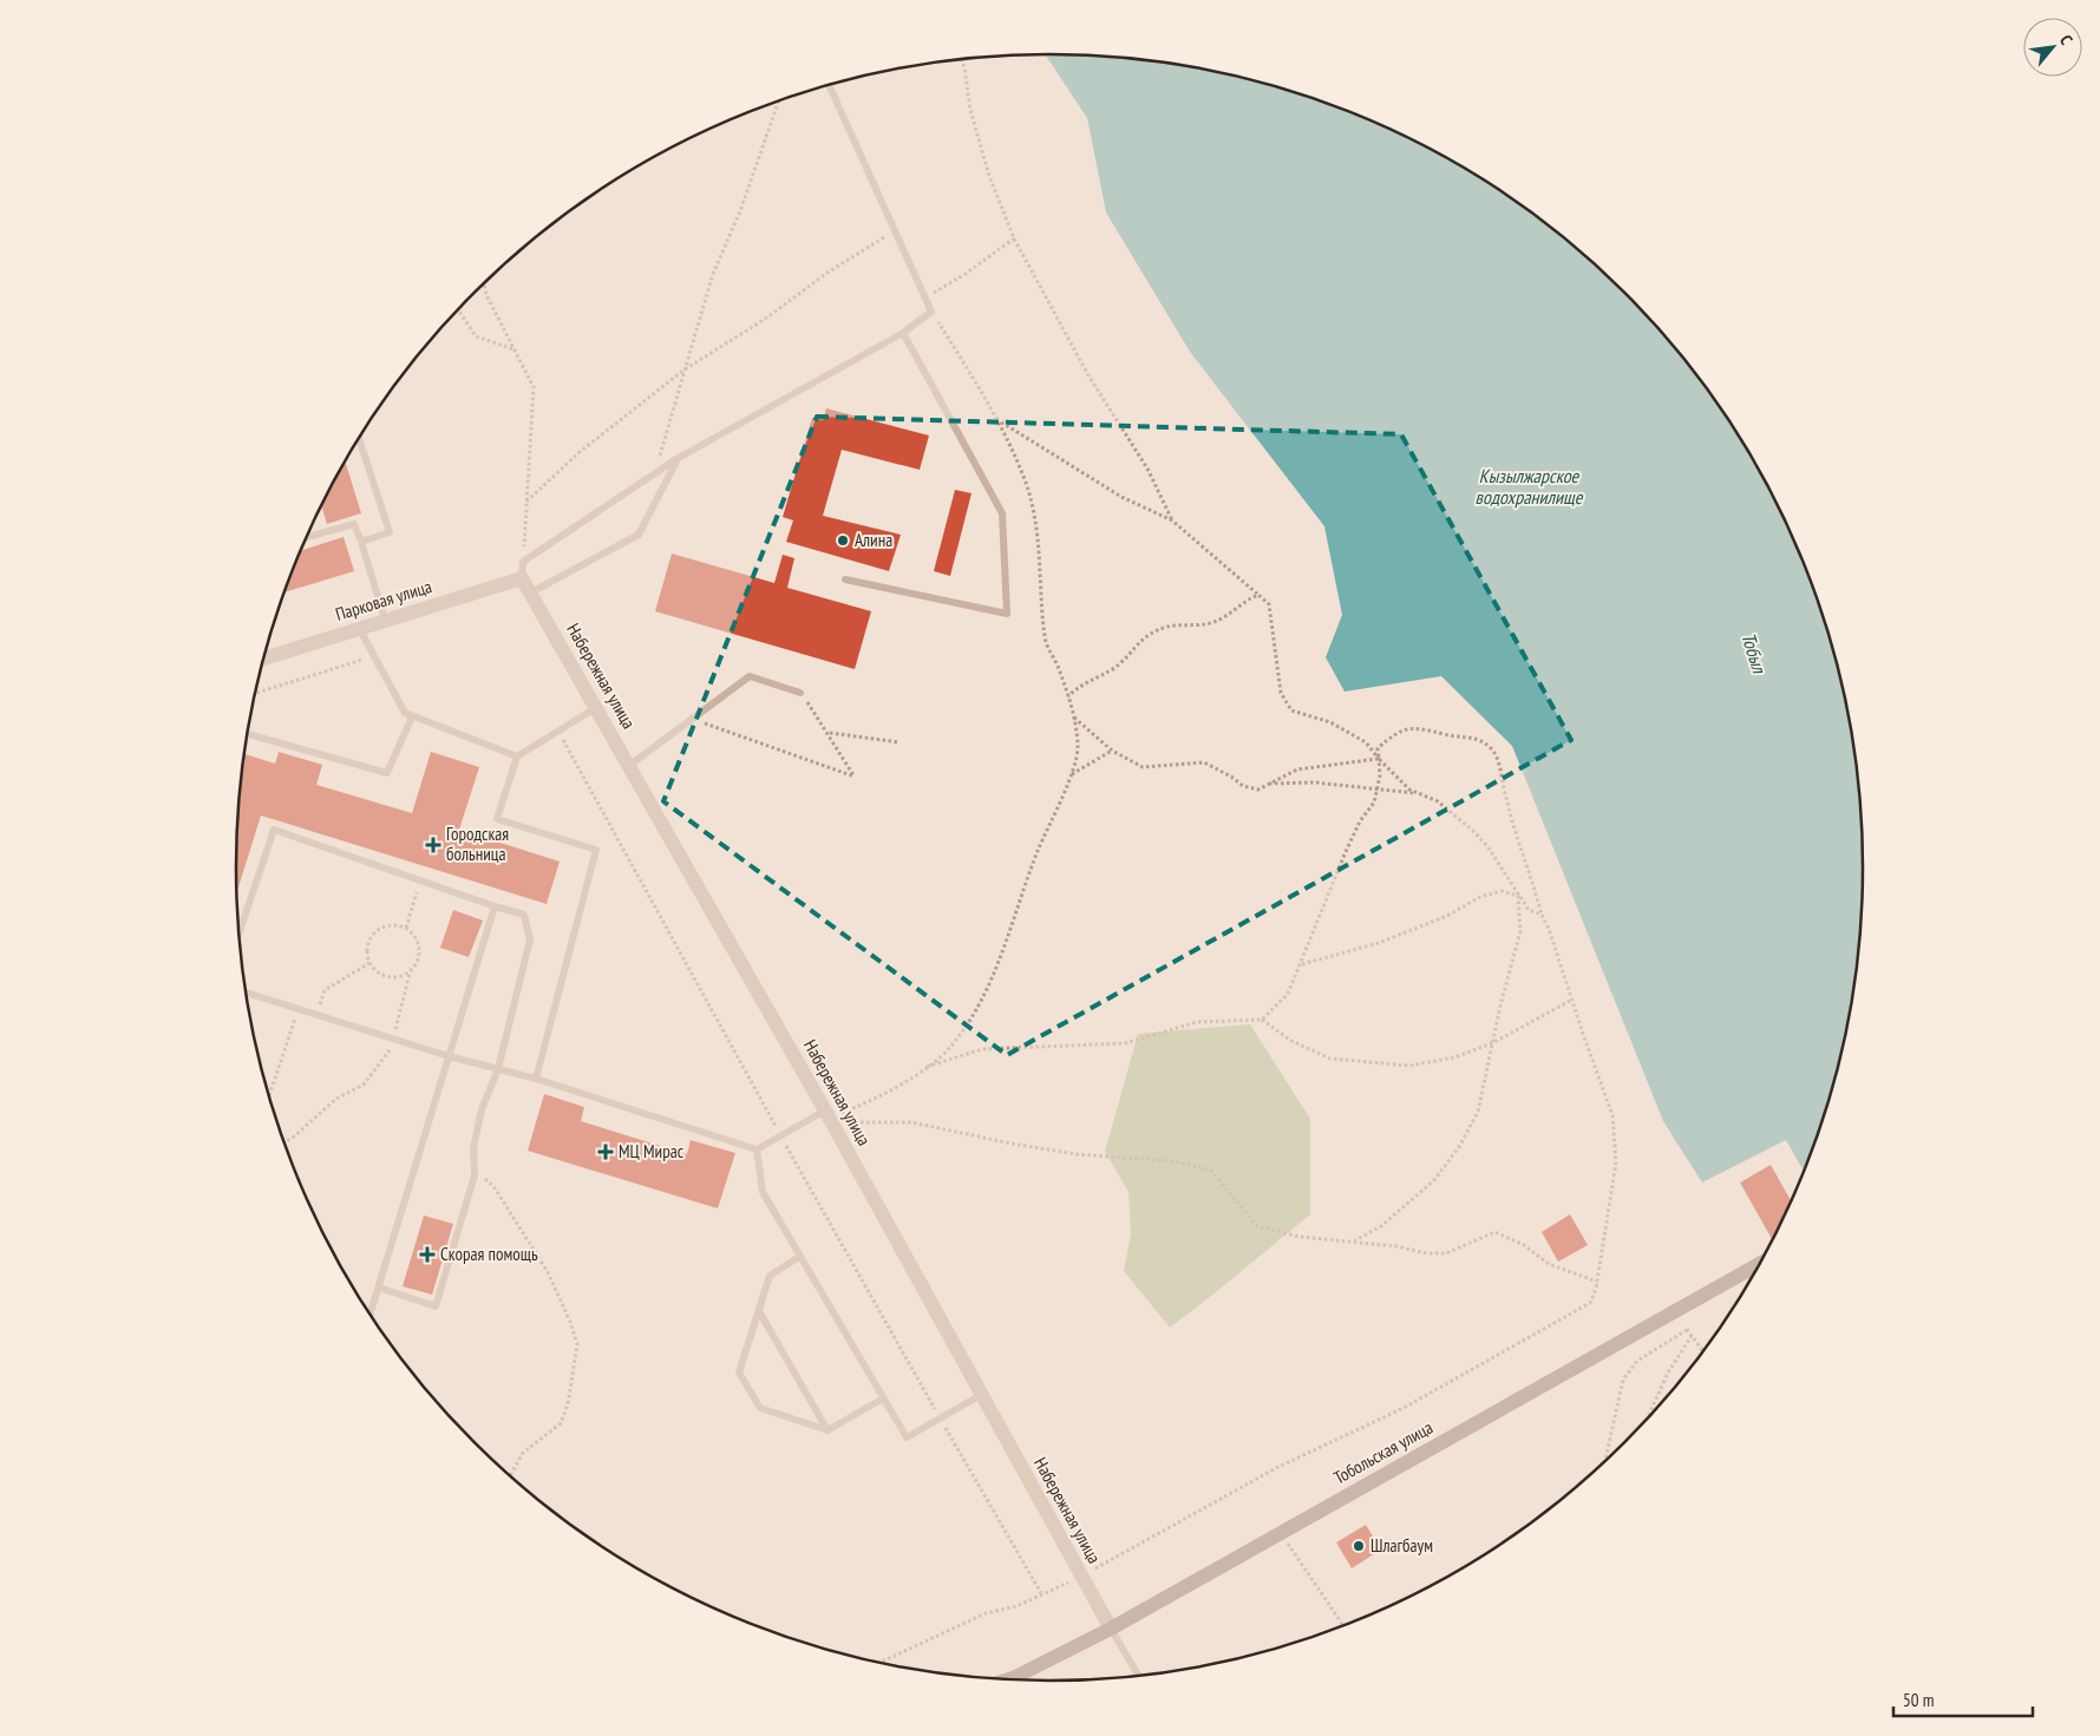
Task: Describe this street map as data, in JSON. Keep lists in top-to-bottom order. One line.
{"streets":{"street":["Парковая улица","Набережная улица","Тобольская улица"]},"crossings":[["Парковая улица","Набережная улица"],["Набережная улица","Тобольская улица"]],"water":["Кызылжарское водохранилище","Тобыл"],"places":{"other":["Алина","Шлагбаум"],"health":["Городская больница","МЦ Мирас","Скорая помощь"]},"scale_bar":"50 m","north":"top right"}
